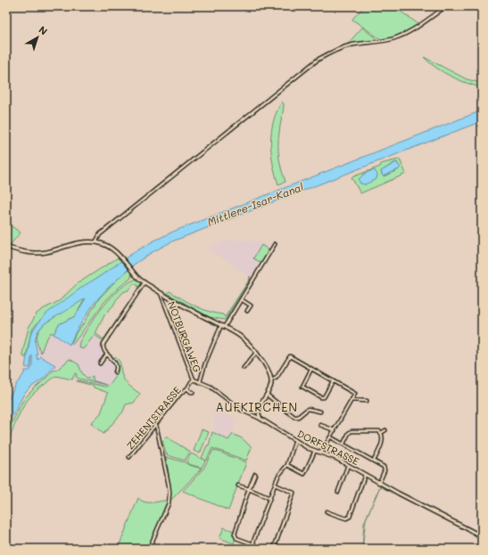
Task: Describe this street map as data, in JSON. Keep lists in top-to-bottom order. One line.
{"streets":{"street":["NOTBURGAWEG","ZEHENTSTRASSE","DORFSTRASSE"]},"crossings":[["NOTBURGAWEG","ZEHENTSTRASSE"],["NOTBURGAWEG","DORFSTRASSE"]],"districts":["AUFKIRCHEN"],"water":["Mittlere-Isar-Kanal"],"north":"top right"}
